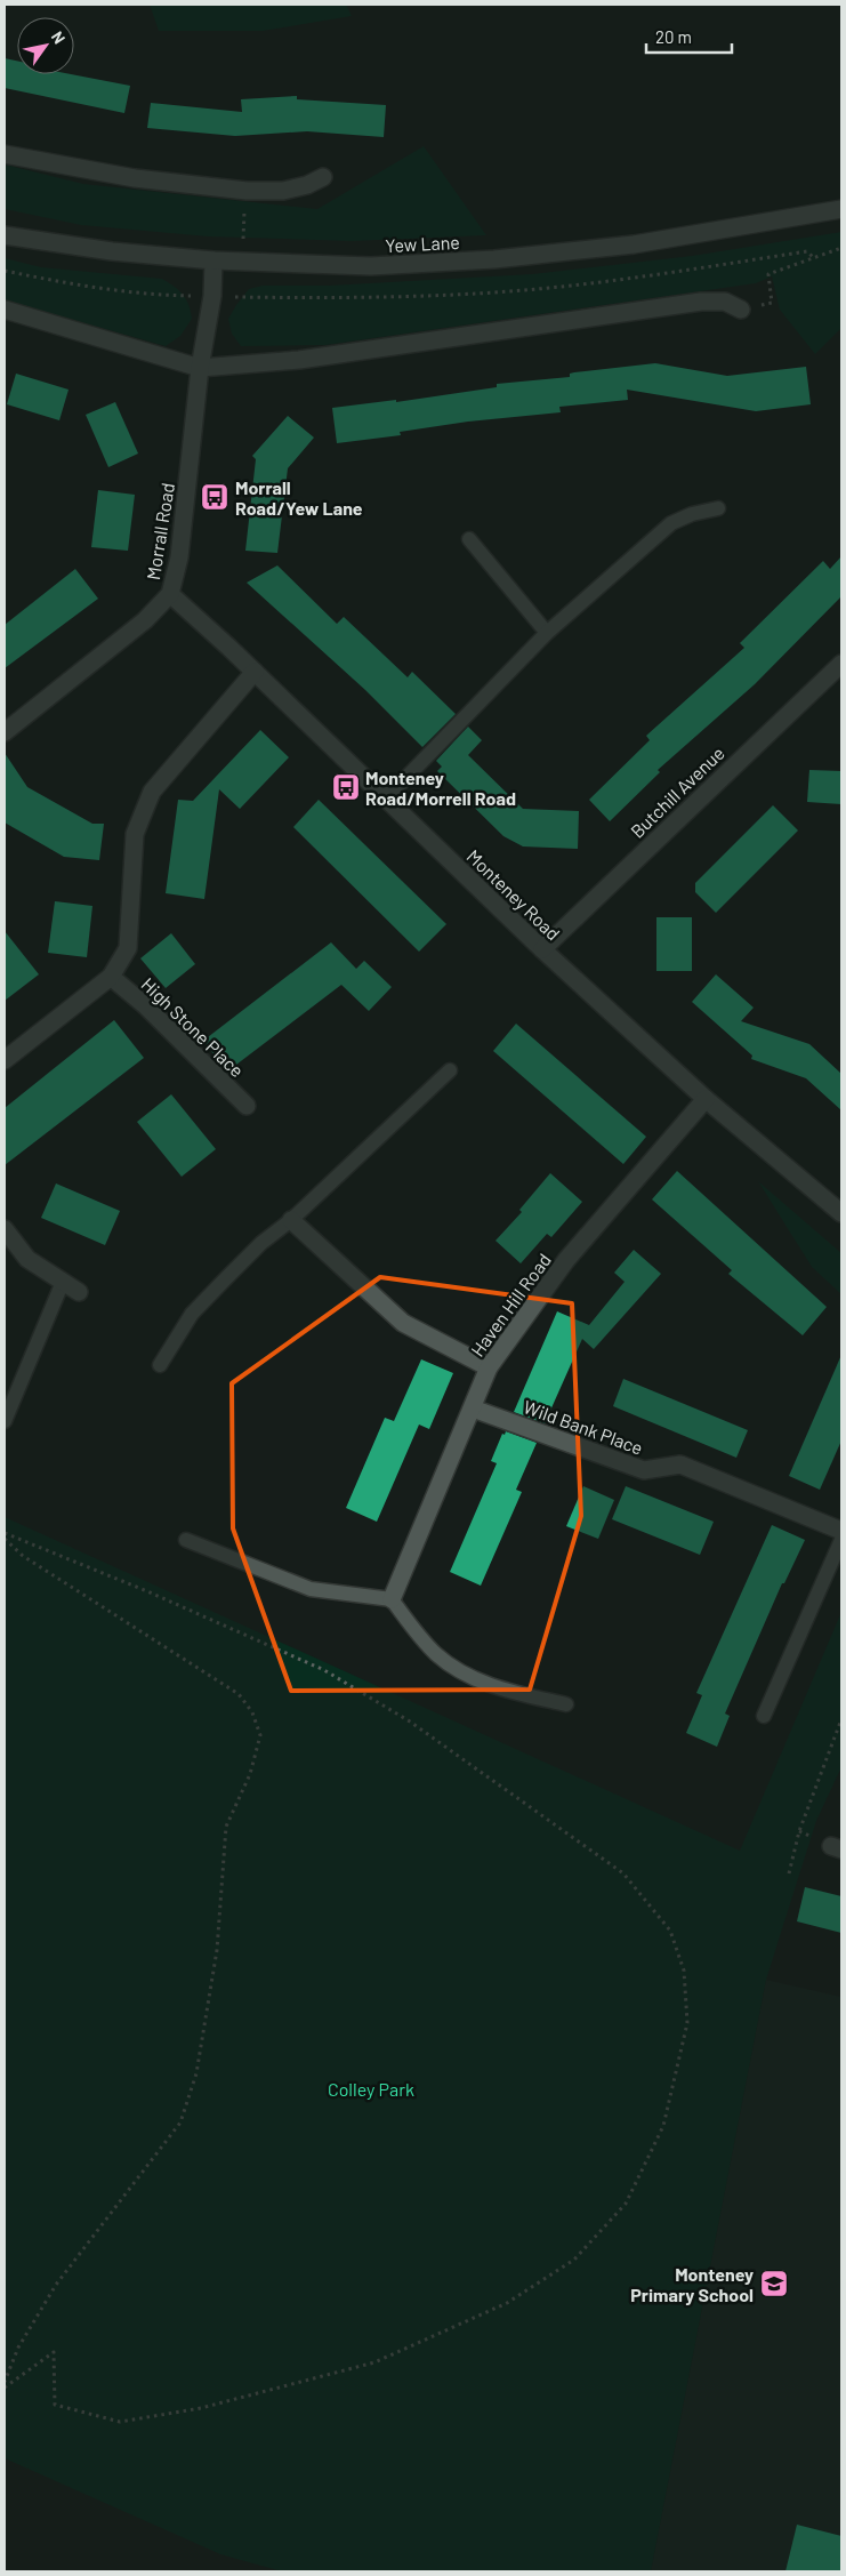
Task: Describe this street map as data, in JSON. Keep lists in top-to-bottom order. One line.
{"streets":{"street":["Yew Lane","Morrall Road","Butchill Avenue","Monteney Road","High Stone Place","Haven Hill Road","Wild Bank Place"]},"crossings":[["Yew Lane","Morrall Road"],["Morrall Road","Monteney Road"],["Butchill Avenue","Monteney Road"],["Monteney Road","Haven Hill Road"],["Haven Hill Road","Wild Bank Place"]],"parks":["Colley Park"],"places":{"bus stop":["Morrall Road/Yew Lane","Monteney Road/Morrell Road"],"school or university":["Monteney Primary School"]},"scale_bar":"20 m","north":"top right"}
